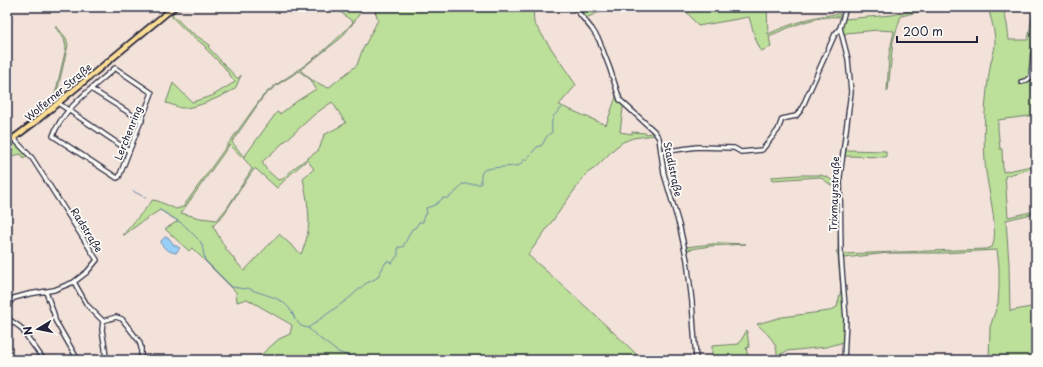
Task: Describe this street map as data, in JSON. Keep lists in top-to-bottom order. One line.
{"streets":{"main road":["Wolferner Straße"],"street":["Lerchenring","Stadlstraße","Trixmayrstraße","Radstraße"]},"crossings":[["Wolferner Straße","Radstraße"]],"scale_bar":"200 m","north":"left"}
